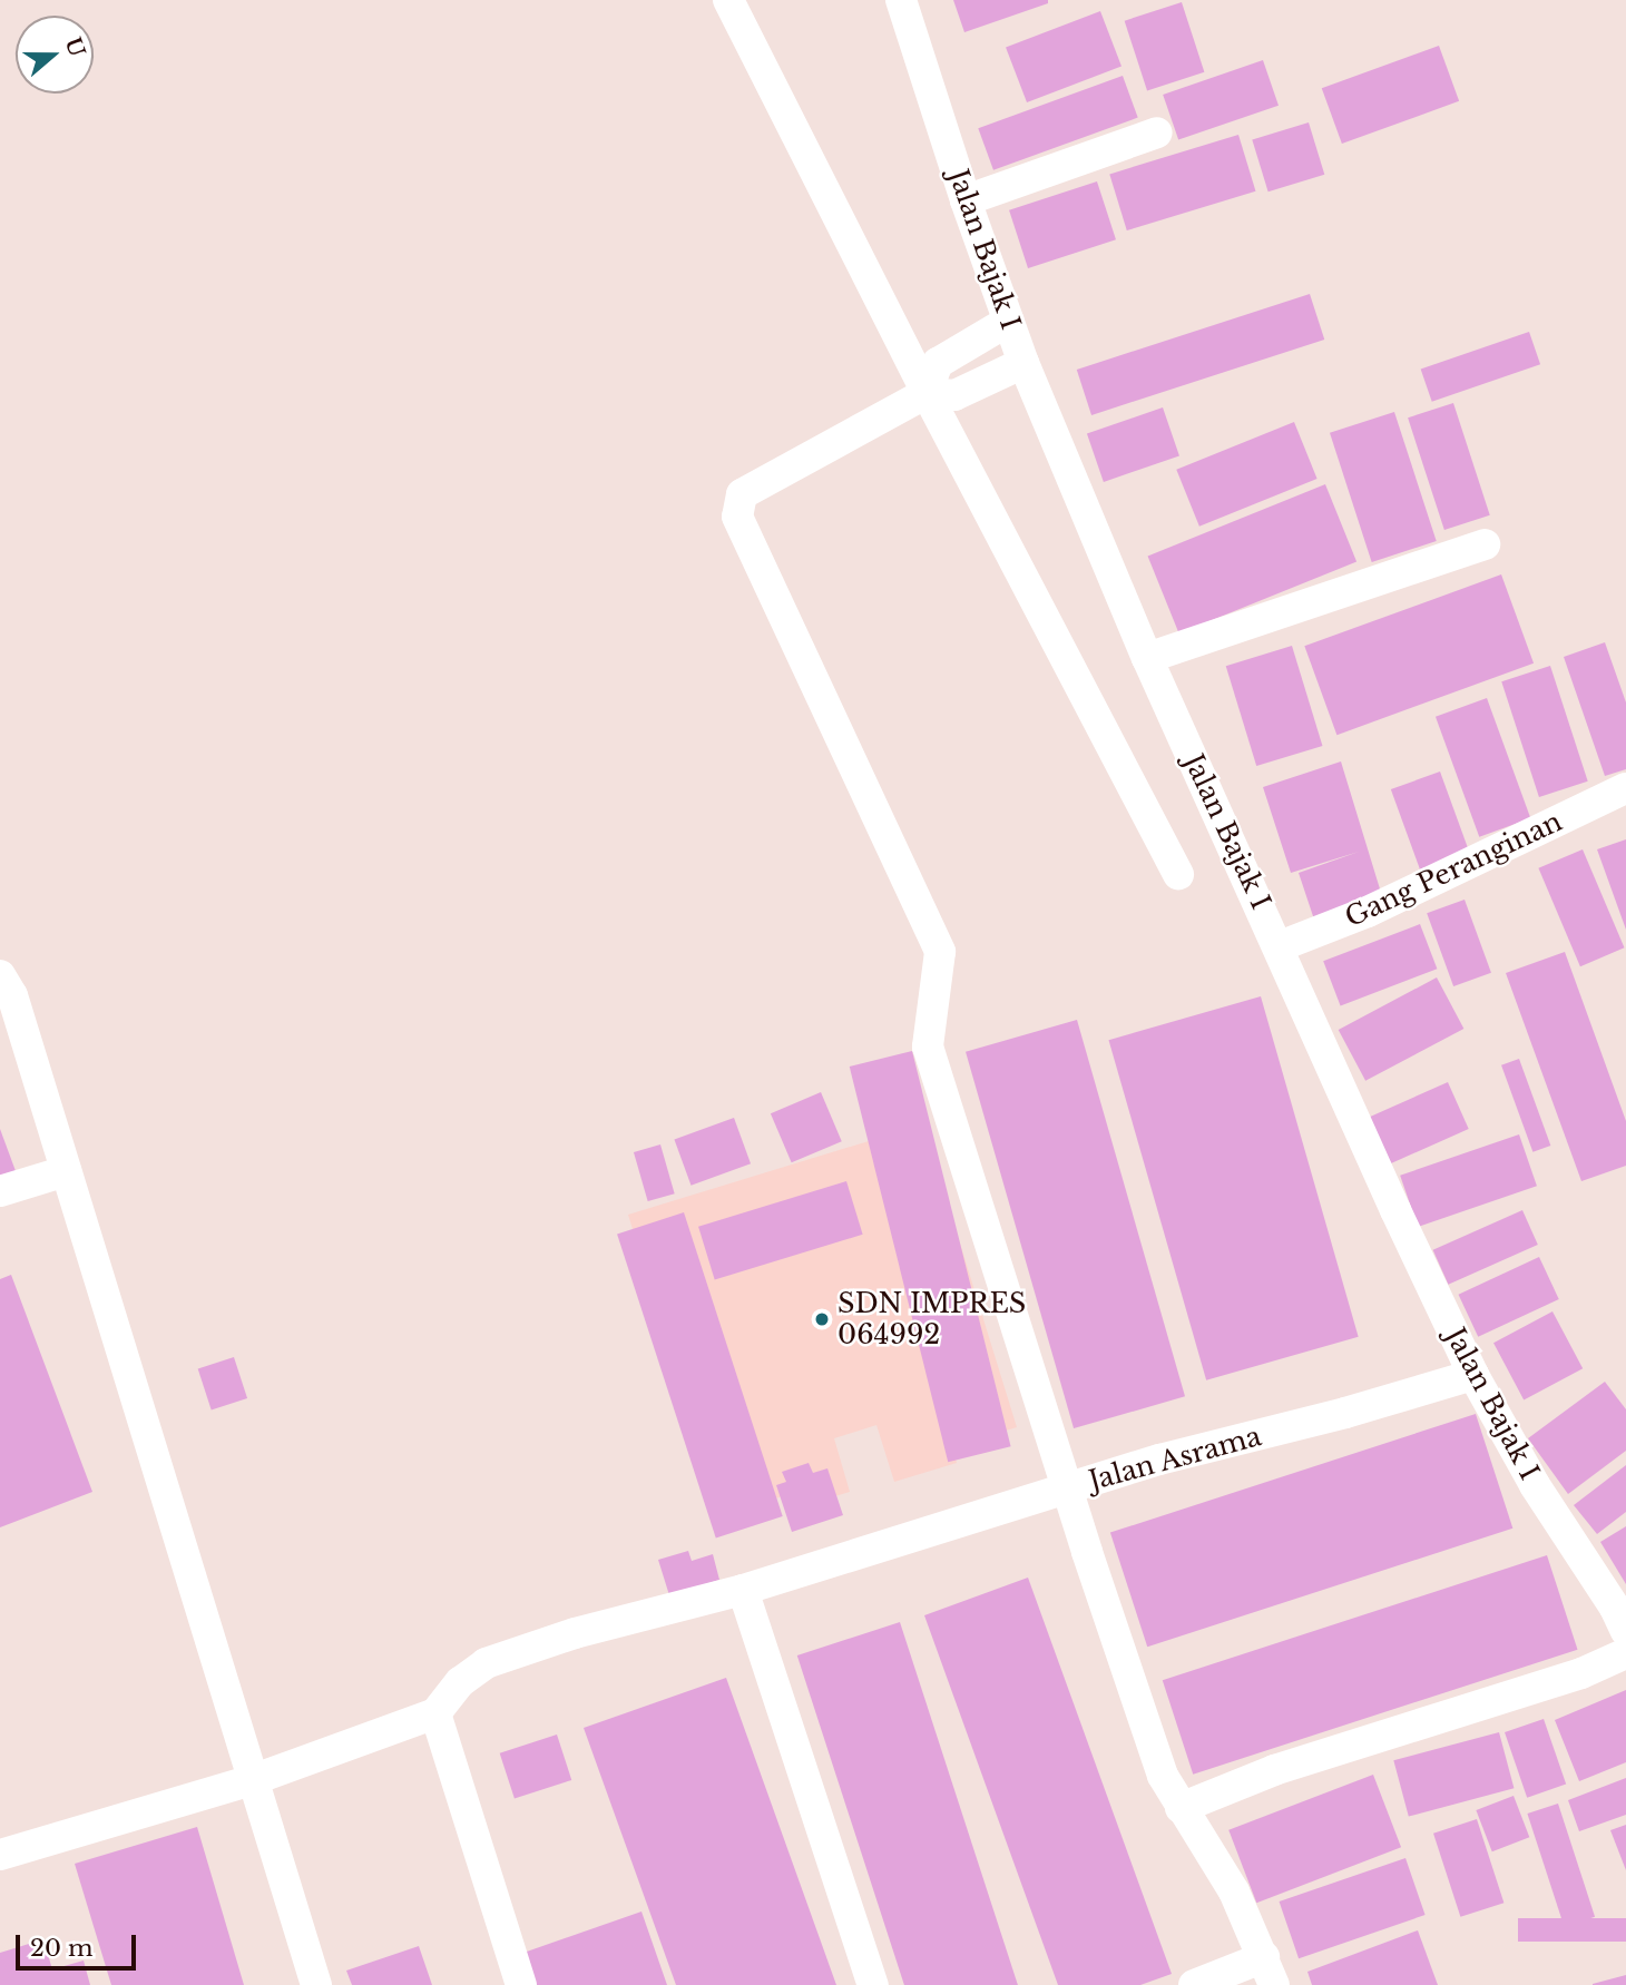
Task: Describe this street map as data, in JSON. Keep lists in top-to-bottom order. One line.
{"streets":{"street":["Jalan Bajak I","Gang Peranginan","Jalan Asrama"]},"crossings":[["Jalan Bajak I","Gang Peranginan"],["Jalan Bajak I","Jalan Asrama"]],"places":["SDN IMPRES 064992"],"scale_bar":"20 m","north":"right"}
